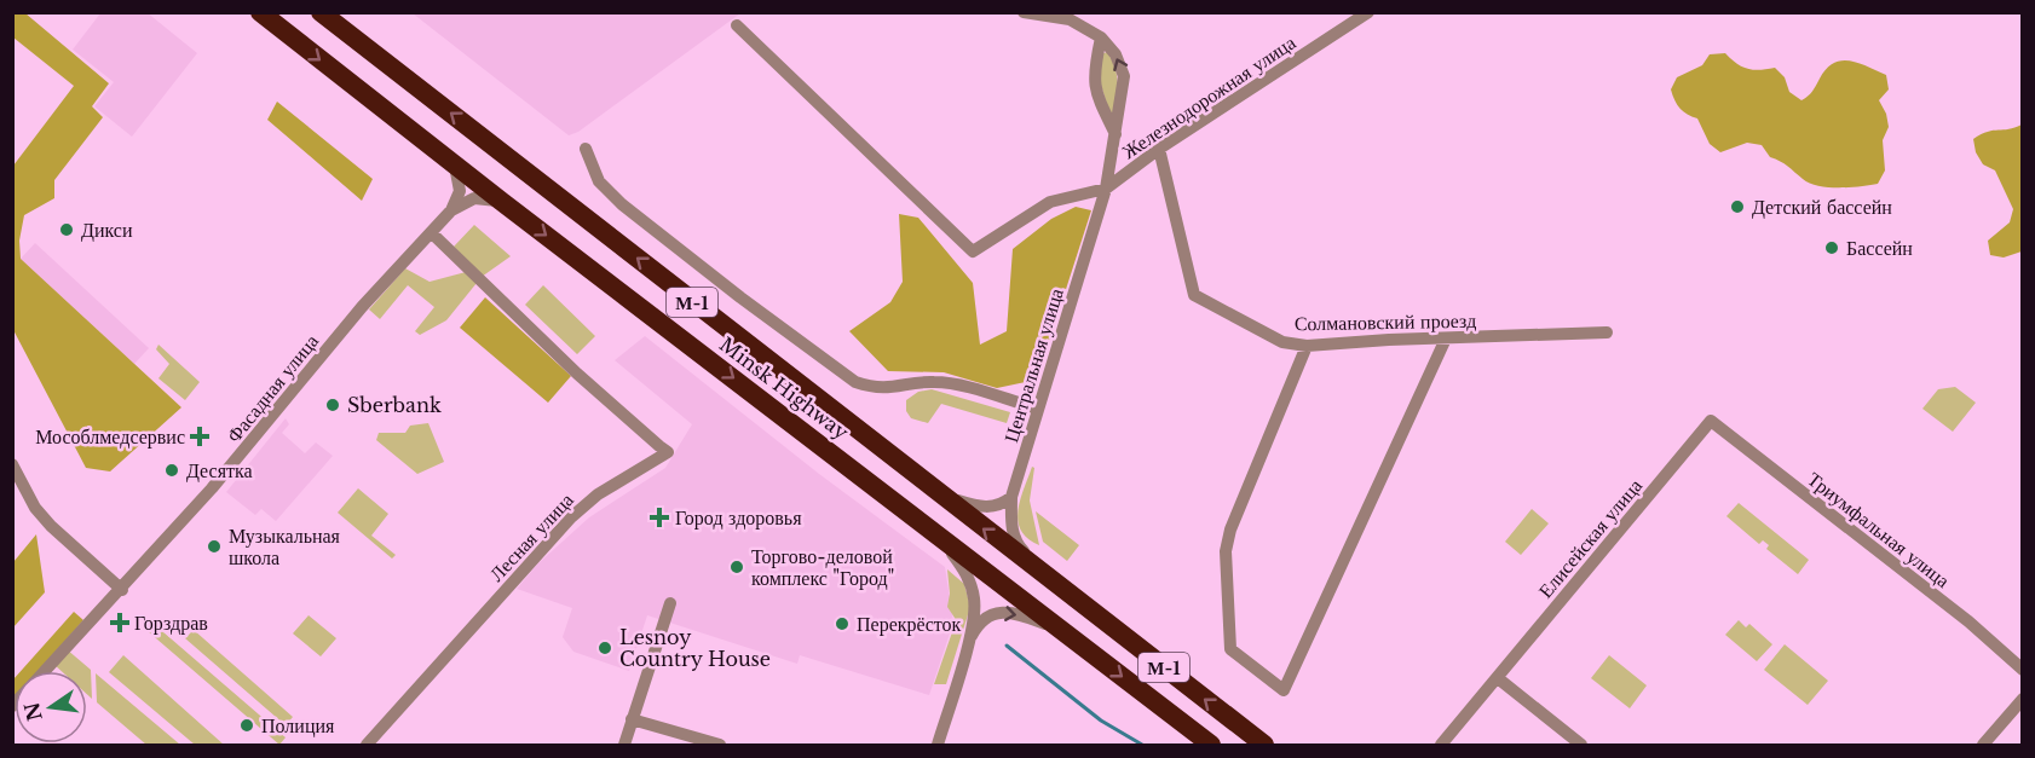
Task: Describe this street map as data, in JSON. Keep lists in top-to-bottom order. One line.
{"streets":{"highway":["М-1","Minsk Highway"],"street":["Железнодорожная улица","Солмановский проезд","Центральная улица","Фасадная улица","Триумфальная улица","Лесная улица","Елисейская улица"]},"crossings":[["Железнодорожная улица","Солмановский проезд"],["Железнодорожная улица","Центральная улица"],["Центральная улица","Minsk Highway"],["Фасадная улица","Minsk Highway"],["Фасадная улица","Лесная улица"],["Триумфальная улица","Елисейская улица"]],"places":{"other":["Детский бассейн","Дикси","Бассейн","Sberbank","Десятка","Музыкальная школа","Торгово-деловой комплекс \"Город\"","Перекрёсток","Lesnoy Country House","Полиция"],"health":["Мособлмедсервис","Город здоровья","Горздрав"]},"north":"left"}
